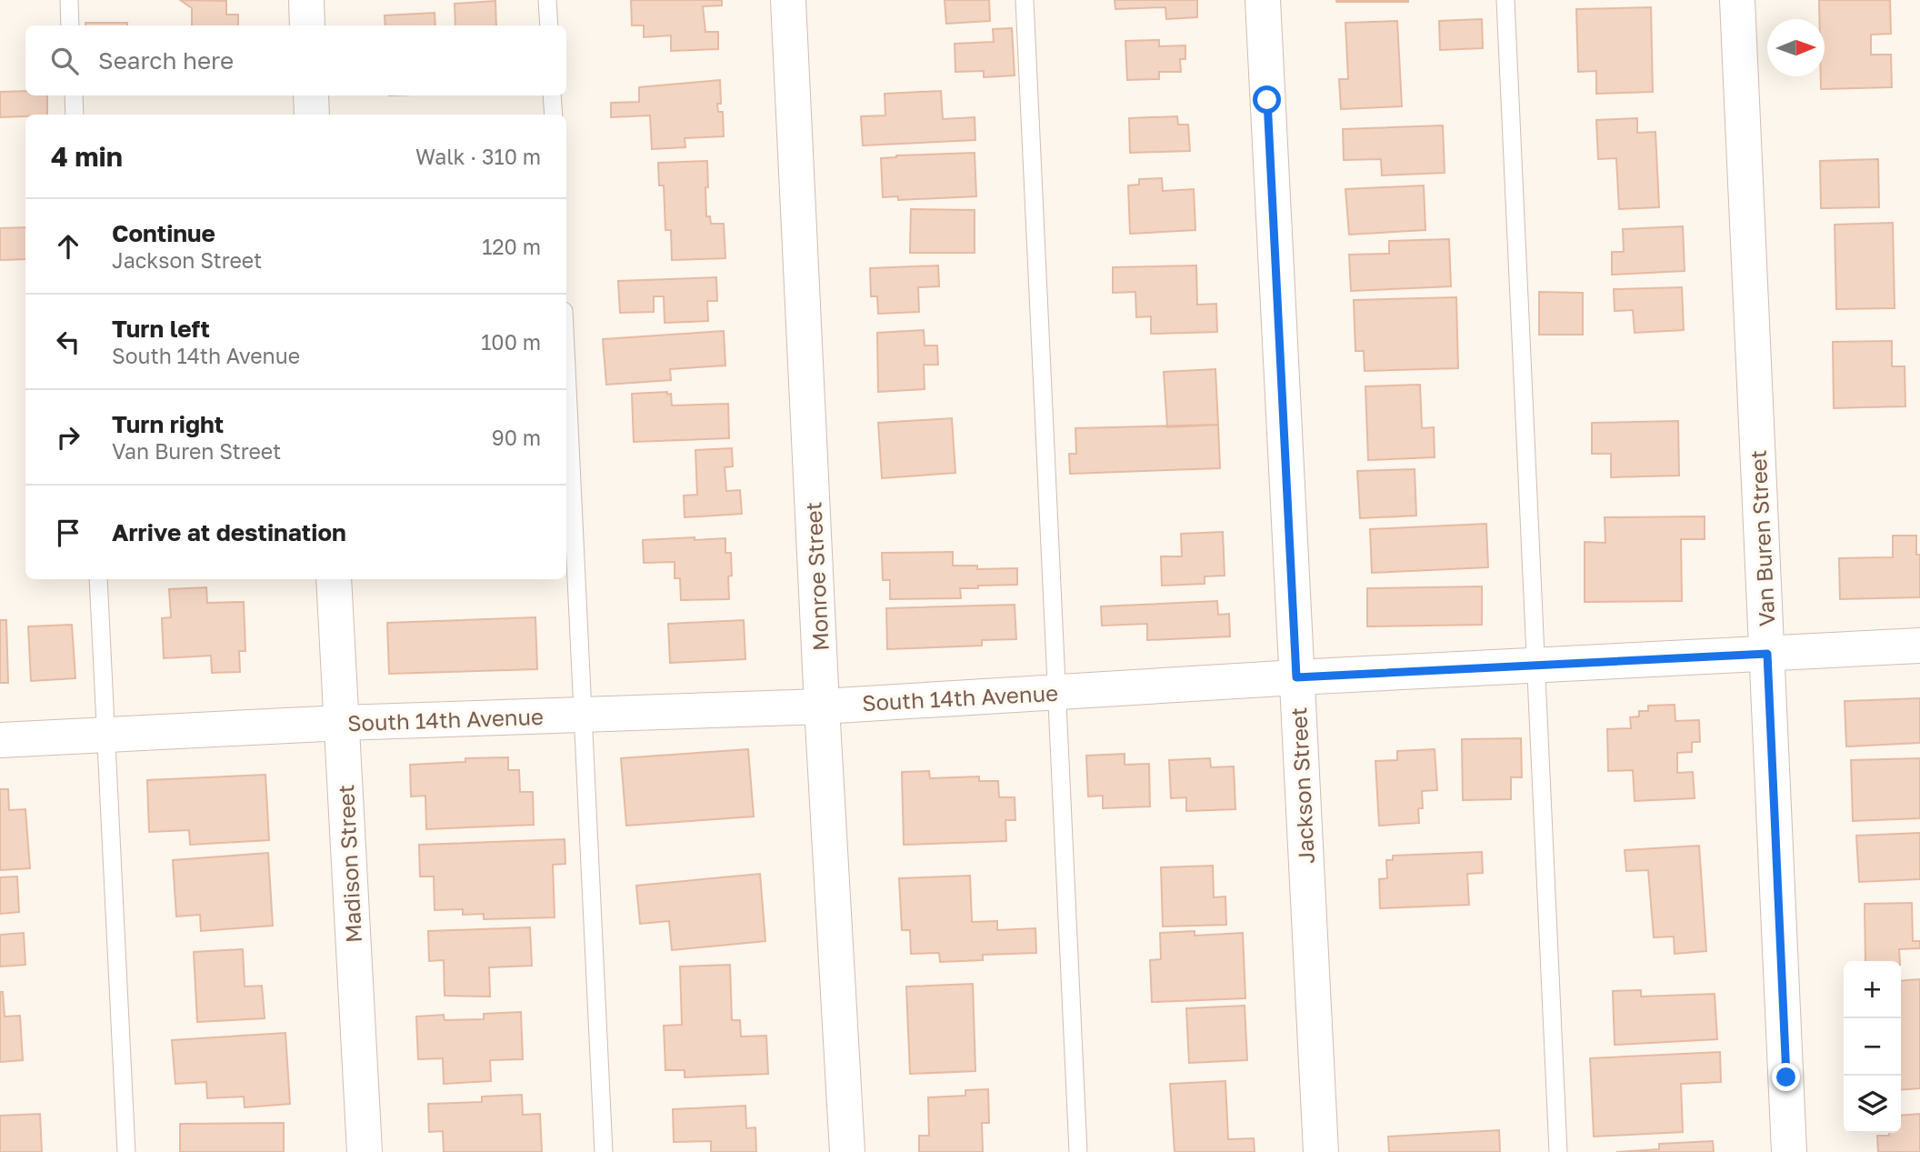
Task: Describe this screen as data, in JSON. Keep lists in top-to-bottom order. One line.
{"streets":{"street":["Van Buren Street","Monroe Street","South 14th Avenue","Jackson Street","Madison Street"]},"crossings":[["Van Buren Street","South 14th Avenue"],["Monroe Street","South 14th Avenue"],["South 14th Avenue","Jackson Street"],["South 14th Avenue","Madison Street"]],"north":"right","page":{"search":"Search here","heading":["4 min","Walk · 310 m"],"list":[["Continue","Jackson Street","120 m"],["Turn left","South 14th Avenue","100 m"],["Turn right","Van Buren Street","90 m"],"Arrive at destination"],"map_buttons":["+","−"]}}
